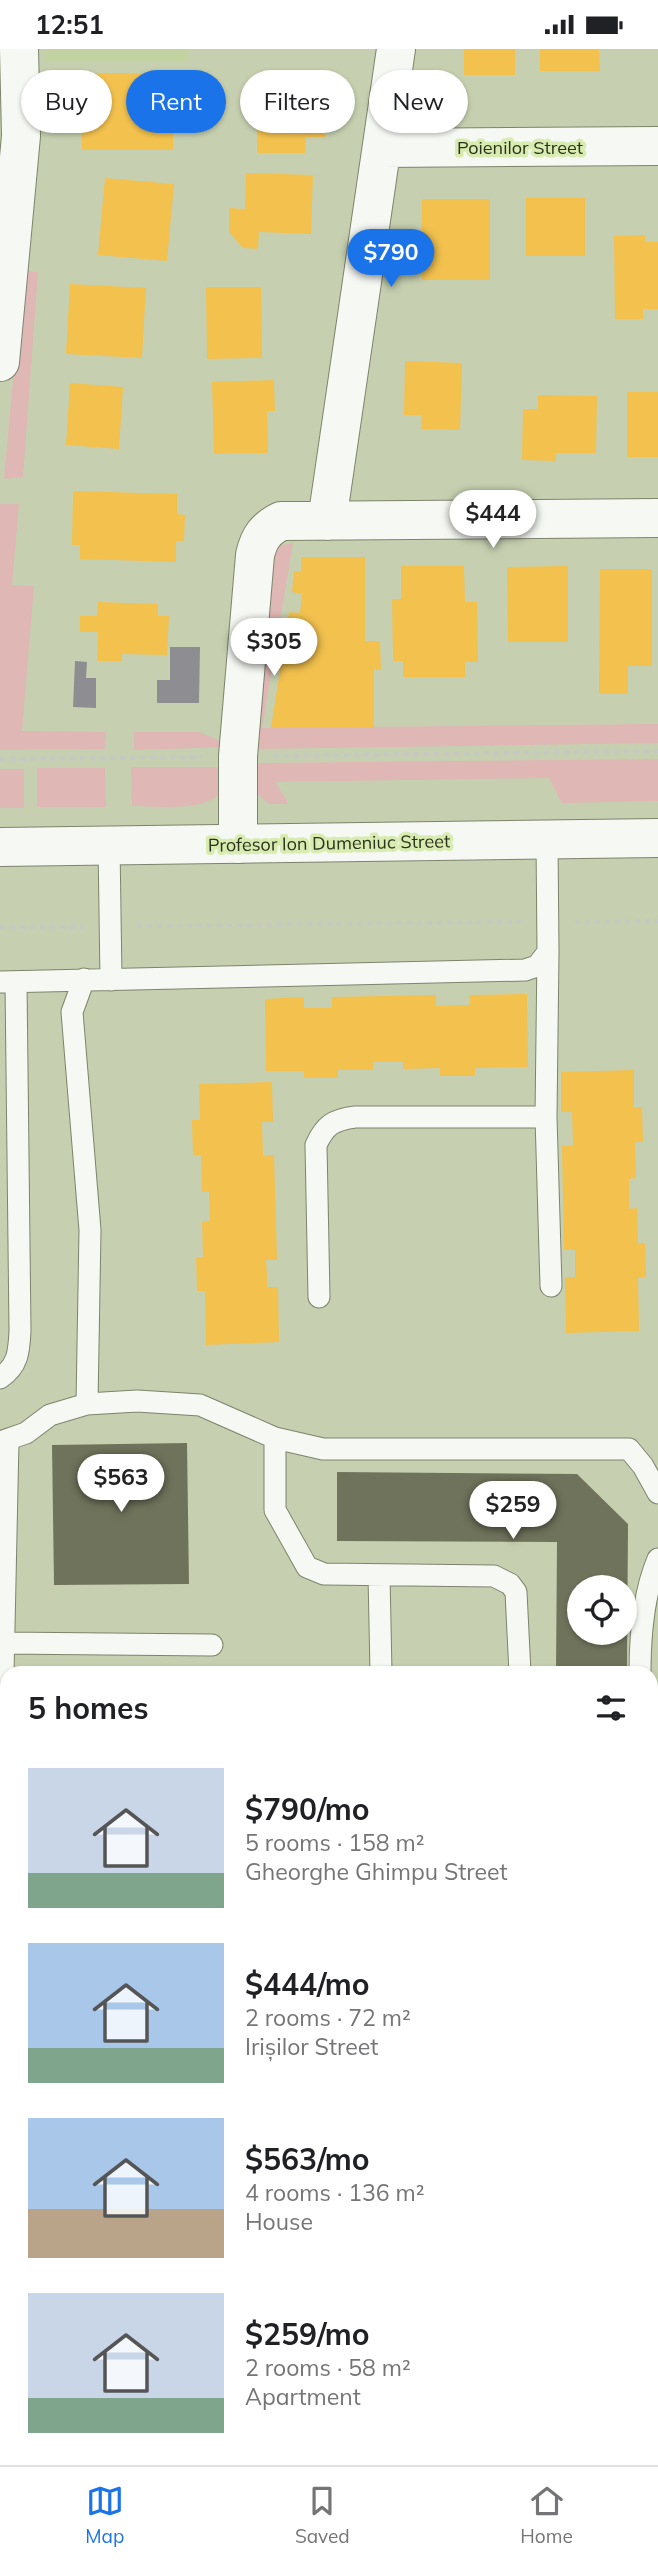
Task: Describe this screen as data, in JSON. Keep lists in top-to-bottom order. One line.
{"streets":{"street":["Poienilor Street","Profesor Ion Dumeniuc Street"]},"page":{"status":"12:51","chip":["Buy","Rent","Filters","New"],"price":["$790","$444","$305","$563","$259"],"heading":"5 homes","list":[{"name":"$790/mo","note":"5 rooms · 158 m² · Gheorghe Ghimpu Street"},{"name":"$444/mo","note":"2 rooms · 72 m² · Irișilor Street"},{"name":"$563/mo","note":"4 rooms · 136 m² · House"},{"name":"$259/mo","note":"2 rooms · 58 m² · Apartment"}],"tabs":["Map","Saved","Home"]}}
